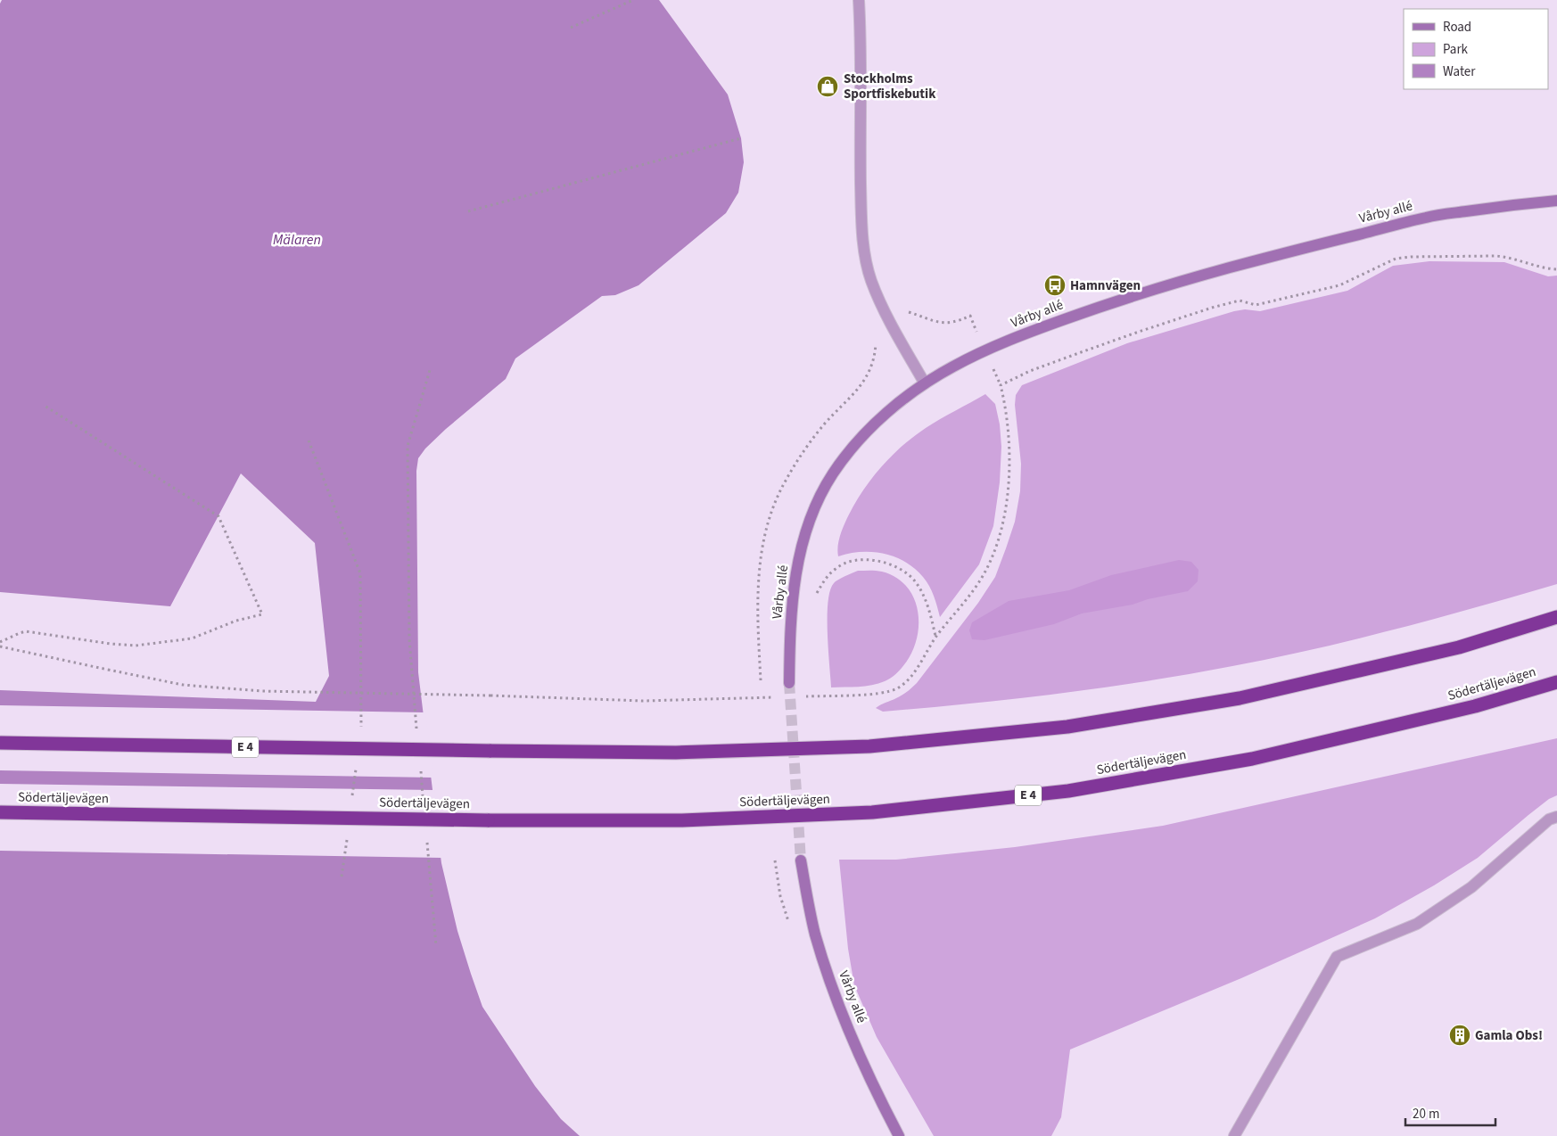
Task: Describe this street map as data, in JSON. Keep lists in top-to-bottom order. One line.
{"streets":{"highway":["Södertäljevägen","E 4"],"street":["Vårby allé"]},"water":["Mälaren"],"places":{"shop":["Stockholms Sportfiskebutik"],"bus stop":["Hamnvägen"],"building":["Gamla Obs!"]},"legend":["Road","Park","Water"],"scale_bar":"20 m"}
